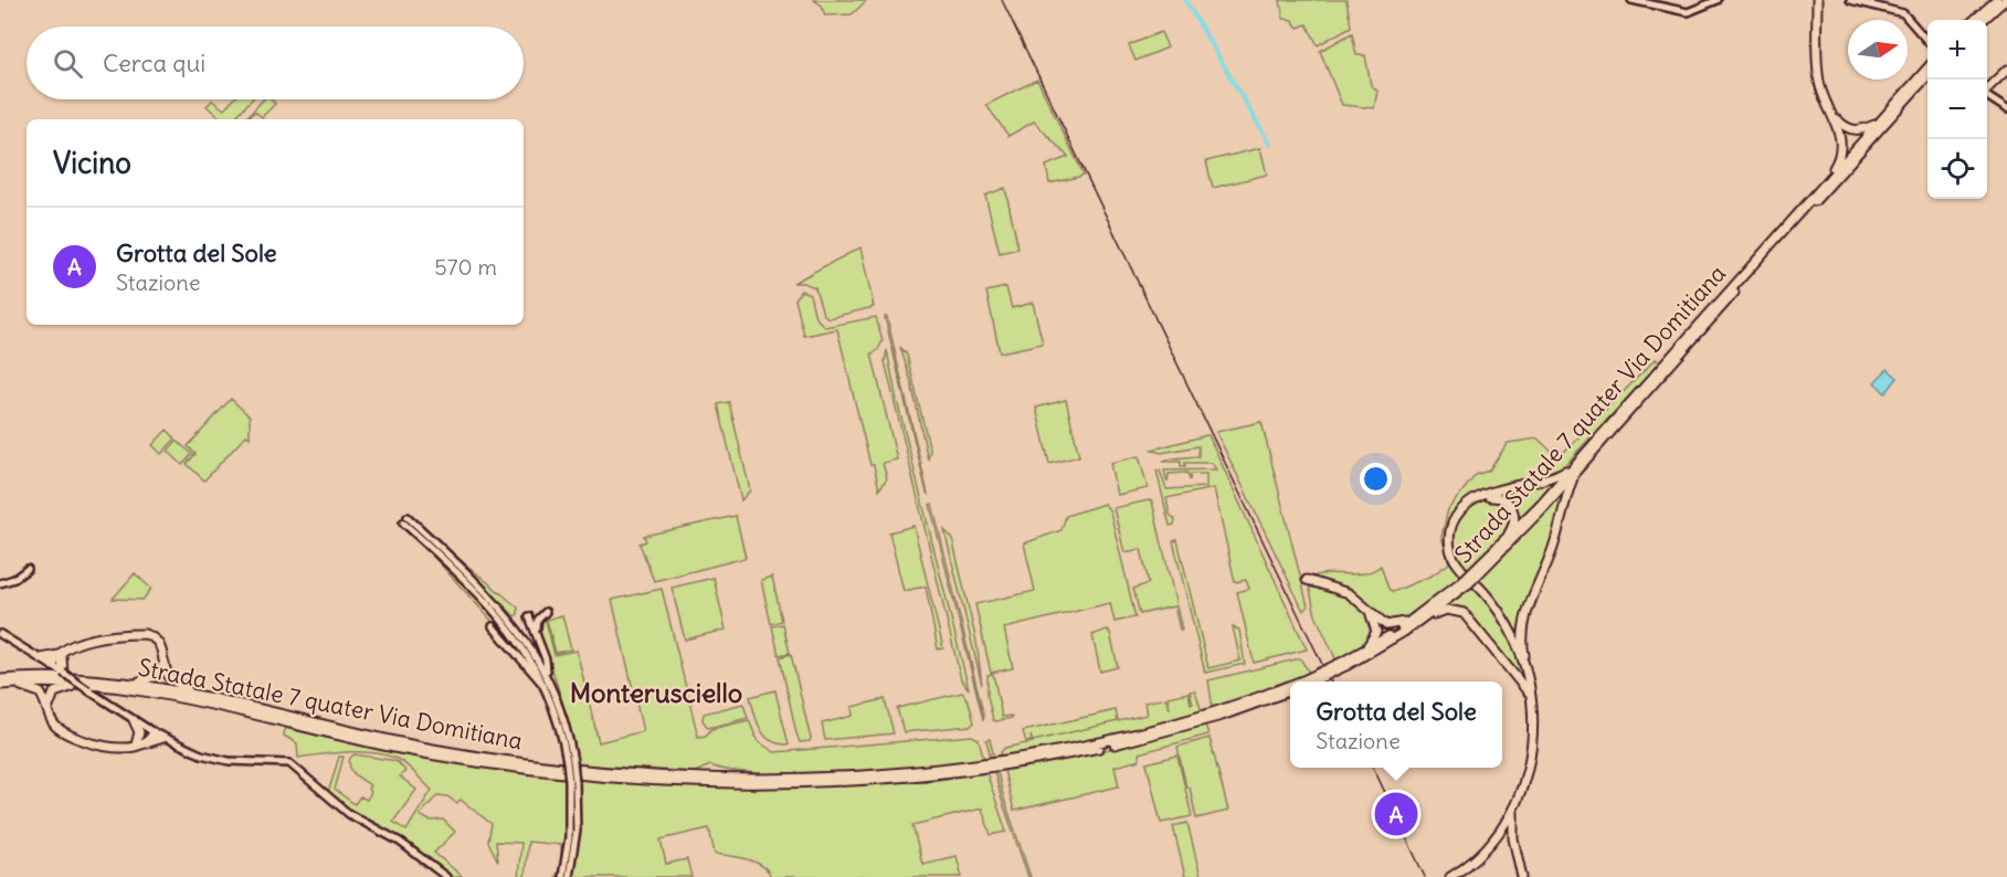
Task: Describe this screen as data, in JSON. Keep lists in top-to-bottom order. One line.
{"streets":{"highway":["Strada Statale 7 quater Via Domitiana"]},"districts":["Monterusciello"],"north":"right","page":{"map_buttons":["+","−"],"search":"Cerca qui","heading":"Vicino","list":[{"mark":"A","name":"Grotta del Sole","note":"Stazione","value":"570 m"}],"popup":["Grotta del Sole","Stazione"],"pins":"A"}}
